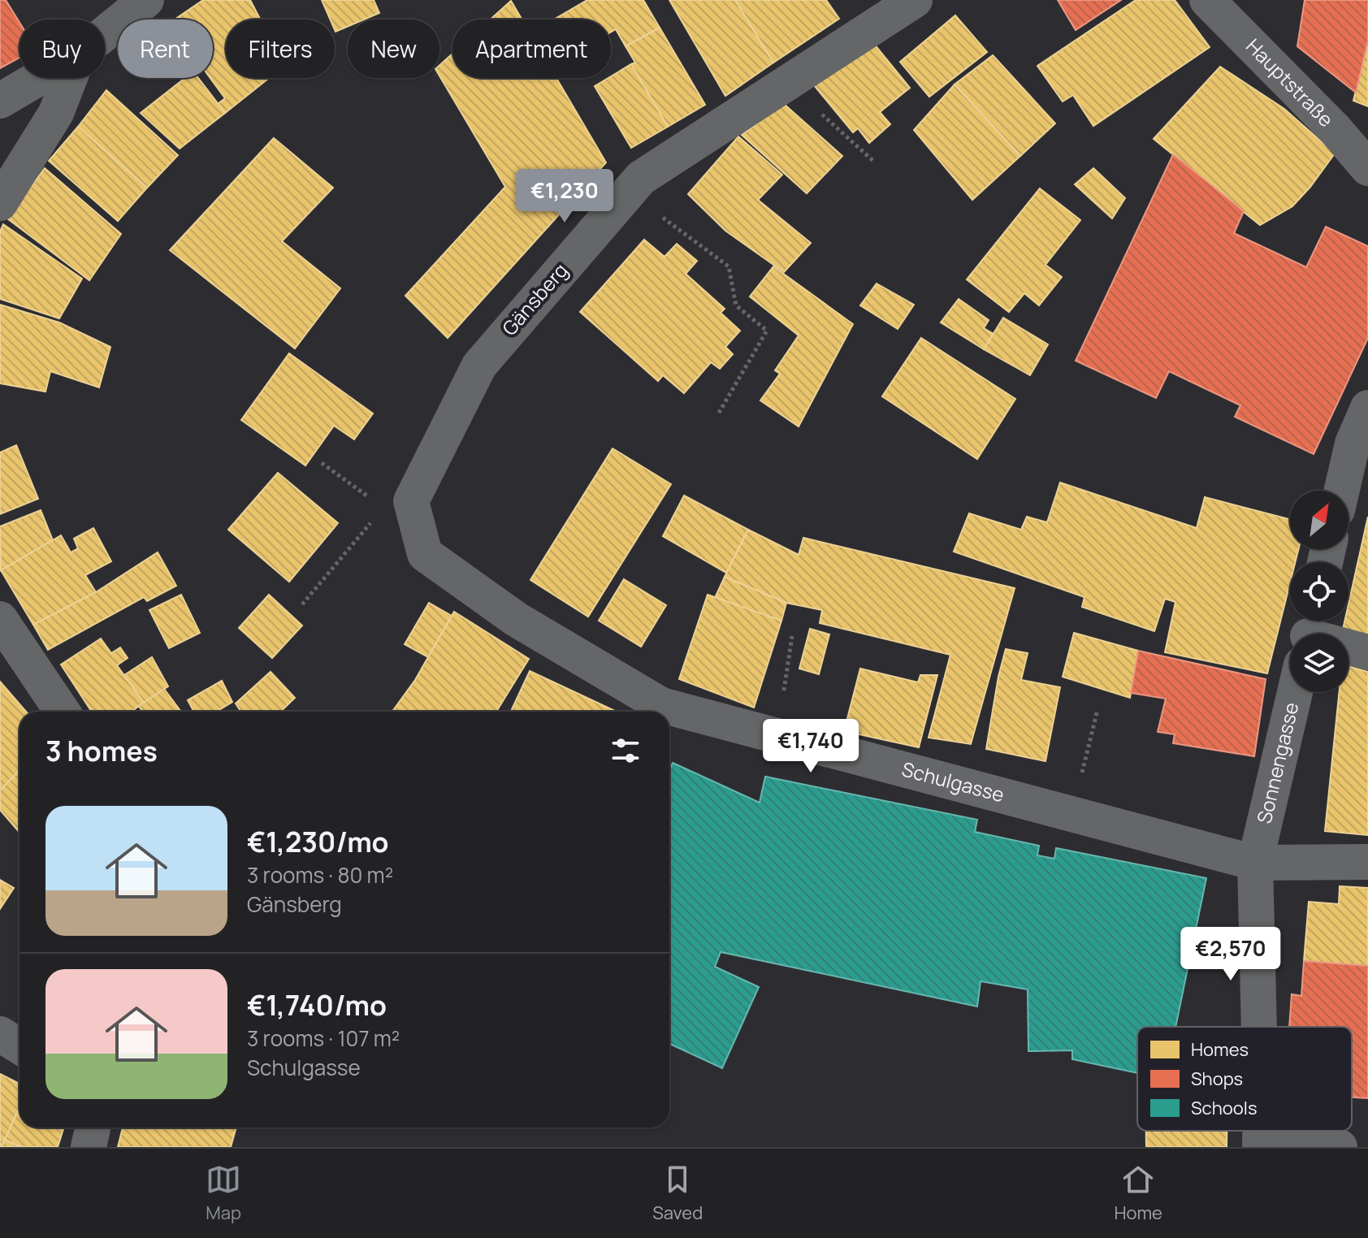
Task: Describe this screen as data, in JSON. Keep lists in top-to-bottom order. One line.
{"streets":{"street":["Hauptstraße","Gänsberg","Sonnengasse","Schulgasse"]},"crossings":[["Gänsberg","Schulgasse"],["Sonnengasse","Schulgasse"]],"legend":["Homes","Shops","Schools"],"north":"top right","page":{"chip":["Buy","Rent","Filters","New","Apartment"],"price":["€1,230","€1,740","€2,570"],"heading":"3 homes","list":[{"name":"€1,230/mo","note":"3 rooms · 80 m² · Gänsberg"},{"name":"€1,740/mo","note":"3 rooms · 107 m² · Schulgasse"}],"tabs":["Map","Saved","Home"]}}
